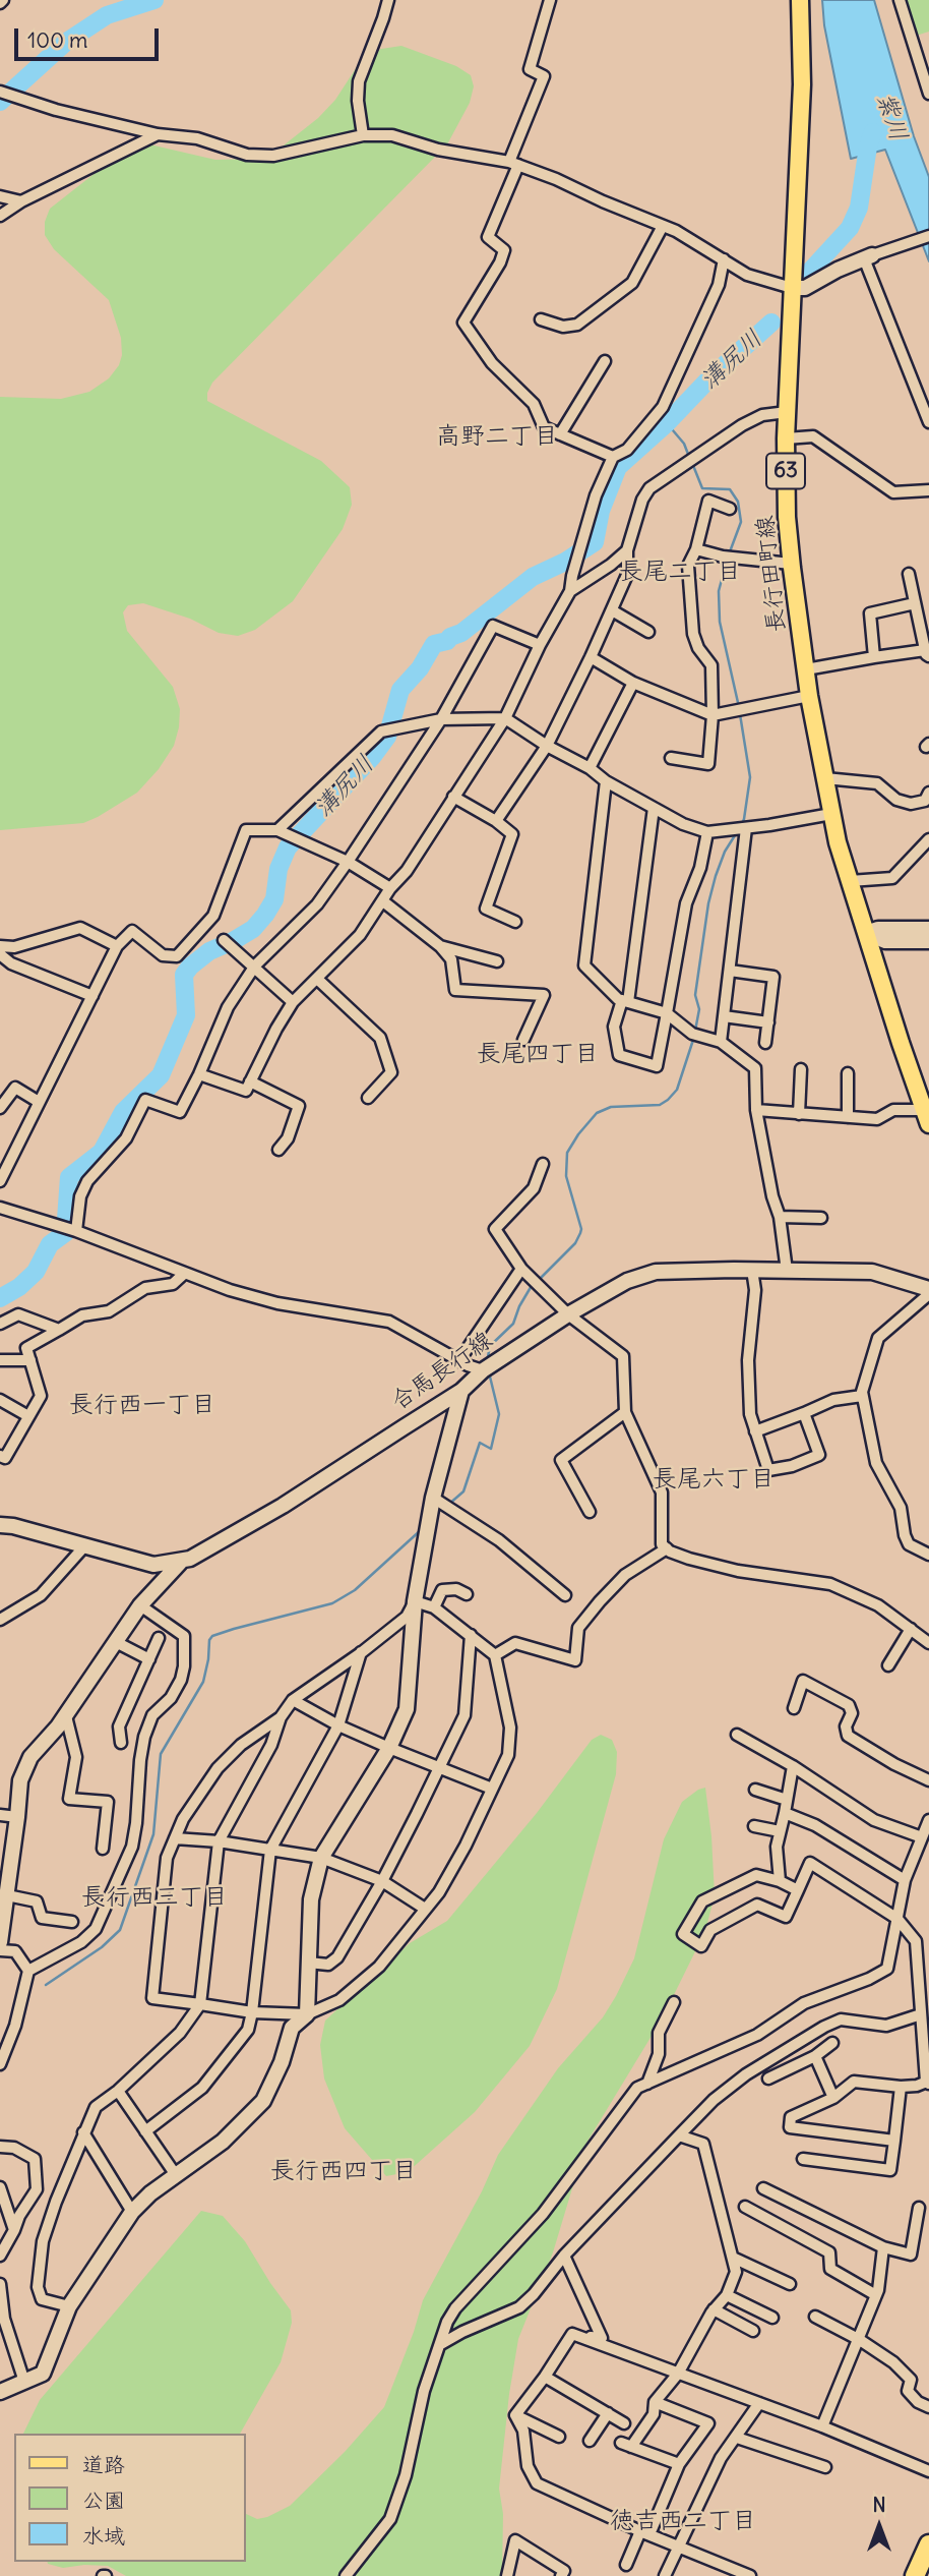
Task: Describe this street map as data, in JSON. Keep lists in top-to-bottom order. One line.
{"streets":{"main road":["63","長行田町線"],"street":["合馬長行線"]},"districts":["高野二丁目","長尾二丁目","長尾四丁目","長行西一丁目","長尾六丁目","長行西三丁目","長行西四丁目","徳吉西二丁目"],"water":["紫川","溝尻川"],"legend":["道路","公園","水域"],"scale_bar":"100 m","north":"top"}
